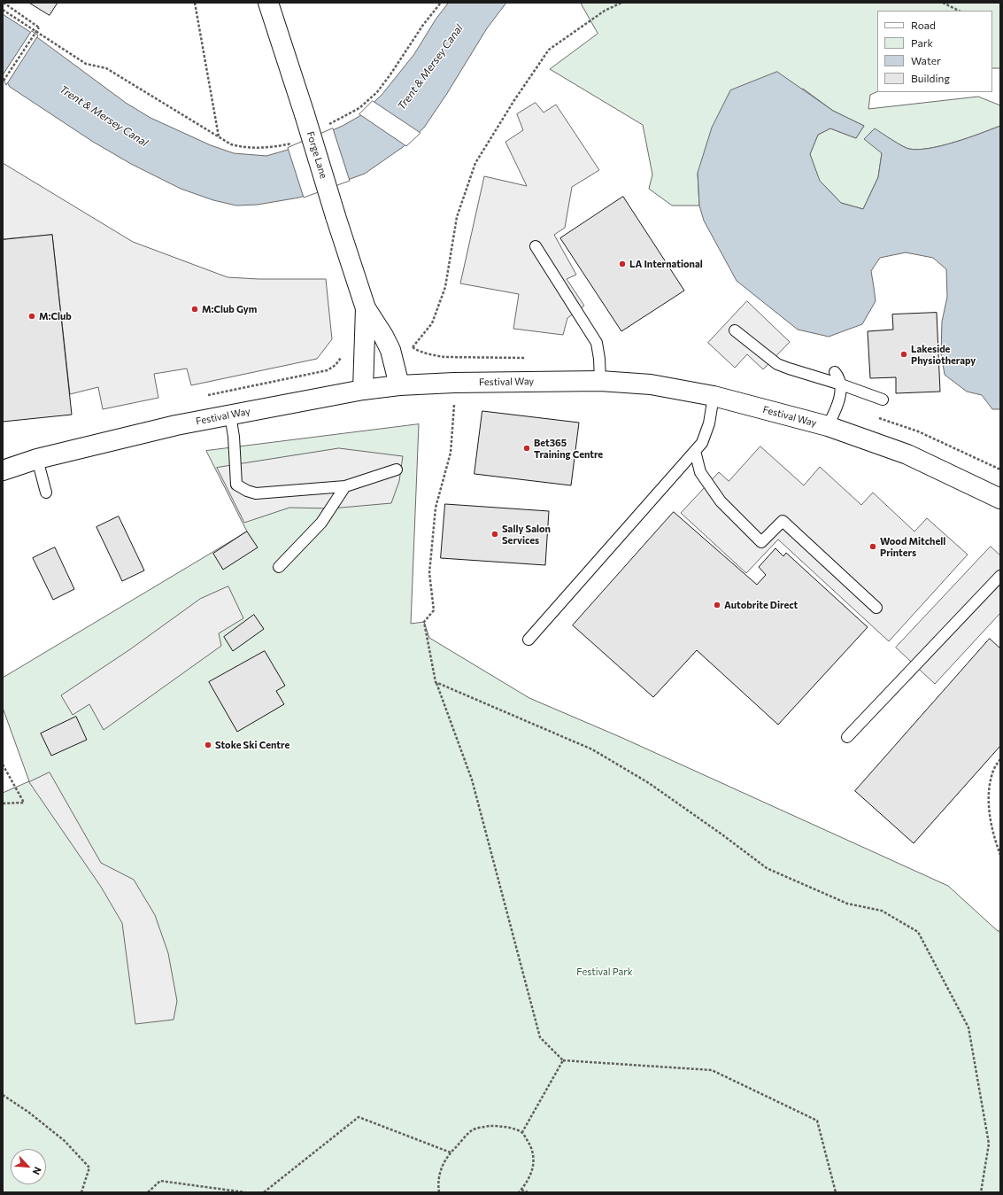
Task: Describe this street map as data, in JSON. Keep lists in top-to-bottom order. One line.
{"streets":{"main road":["Forge Lane","Festival Way"]},"crossings":[["Forge Lane","Festival Way"]],"water":["Trent & Mersey Canal"],"parks":["Festival Park"],"places":["LA International","M:Club Gym","M:Club","Lakeside Physiotherapy","Bet365 Training Centre","Sally Salon Services","Wood Mitchell Printers","Autobrite Direct","Stoke Ski Centre"],"legend":["Road","Park","Water","Building"],"north":"bottom right"}
